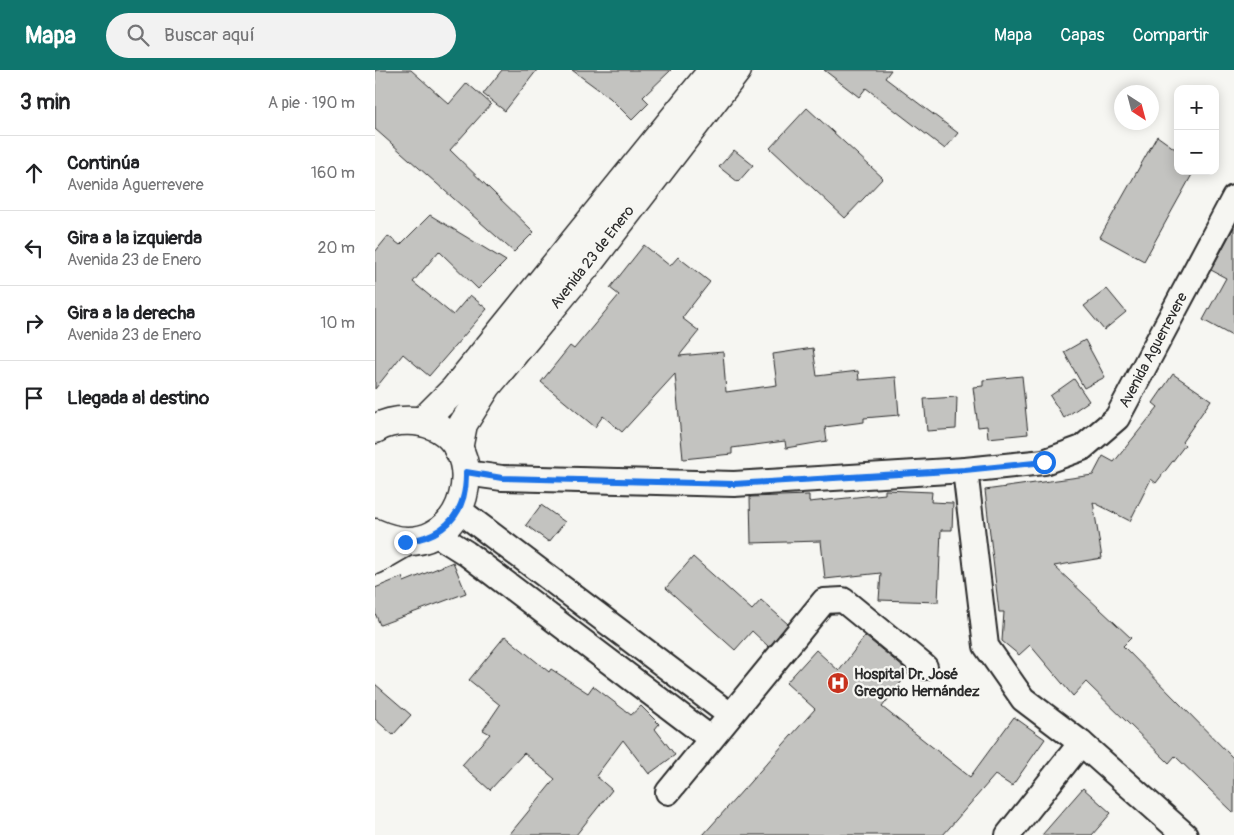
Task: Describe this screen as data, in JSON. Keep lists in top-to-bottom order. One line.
{"streets":{"main road":["Avenida 23 de Enero"],"street":["Avenida Aguerrevere"]},"crossings":[["Avenida 23 de Enero","Avenida Aguerrevere"]],"places":{"hospital":["Hospital Dr. José Gregorio Hernández"]},"north":"bottom right","page":{"header":"Mapa","search":"Buscar aquí","nav":["Mapa","Capas","Compartir"],"heading":["3 min","A pie · 190 m"],"map_buttons":["+","−"],"list":[["Continúa","Avenida Aguerrevere","160 m"],["Gira a la izquierda","Avenida 23 de Enero","20 m"],["Gira a la derecha","Avenida 23 de Enero","10 m"],"Llegada al destino"]}}
